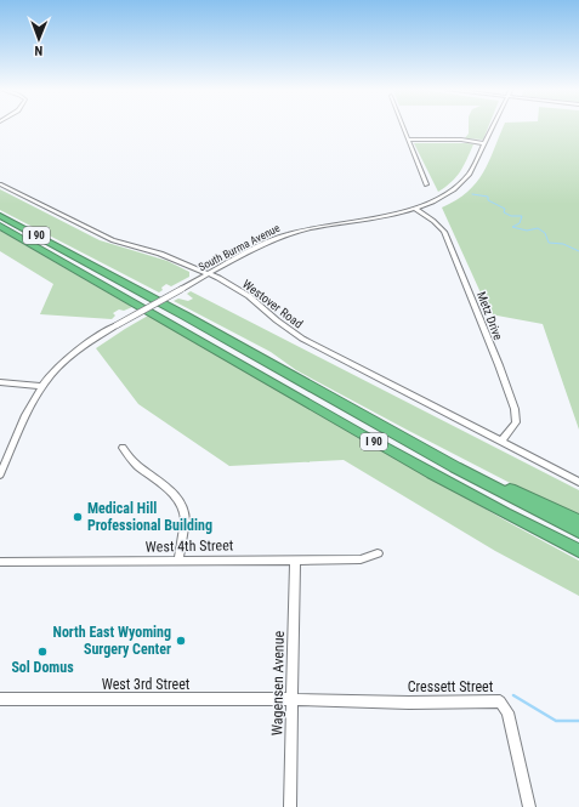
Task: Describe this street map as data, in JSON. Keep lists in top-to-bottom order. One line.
{"streets":{"highway":["I 90"],"street":["South Burma Avenue","Westover Road","Metz Drive","West 4th Street","Wagensen Avenue","West 3rd Street","Cressett Street"]},"crossings":[["South Burma Avenue","Westover Road"],["South Burma Avenue","Metz Drive"],["Westover Road","Metz Drive"],["West 4th Street","Wagensen Avenue"],["Wagensen Avenue","West 3rd Street"],["Wagensen Avenue","Cressett Street"],["West 3rd Street","Cressett Street"]],"places":["Medical Hill Professional Building","North East Wyoming Surgery Center","Sol Domus"],"north":"bottom"}
